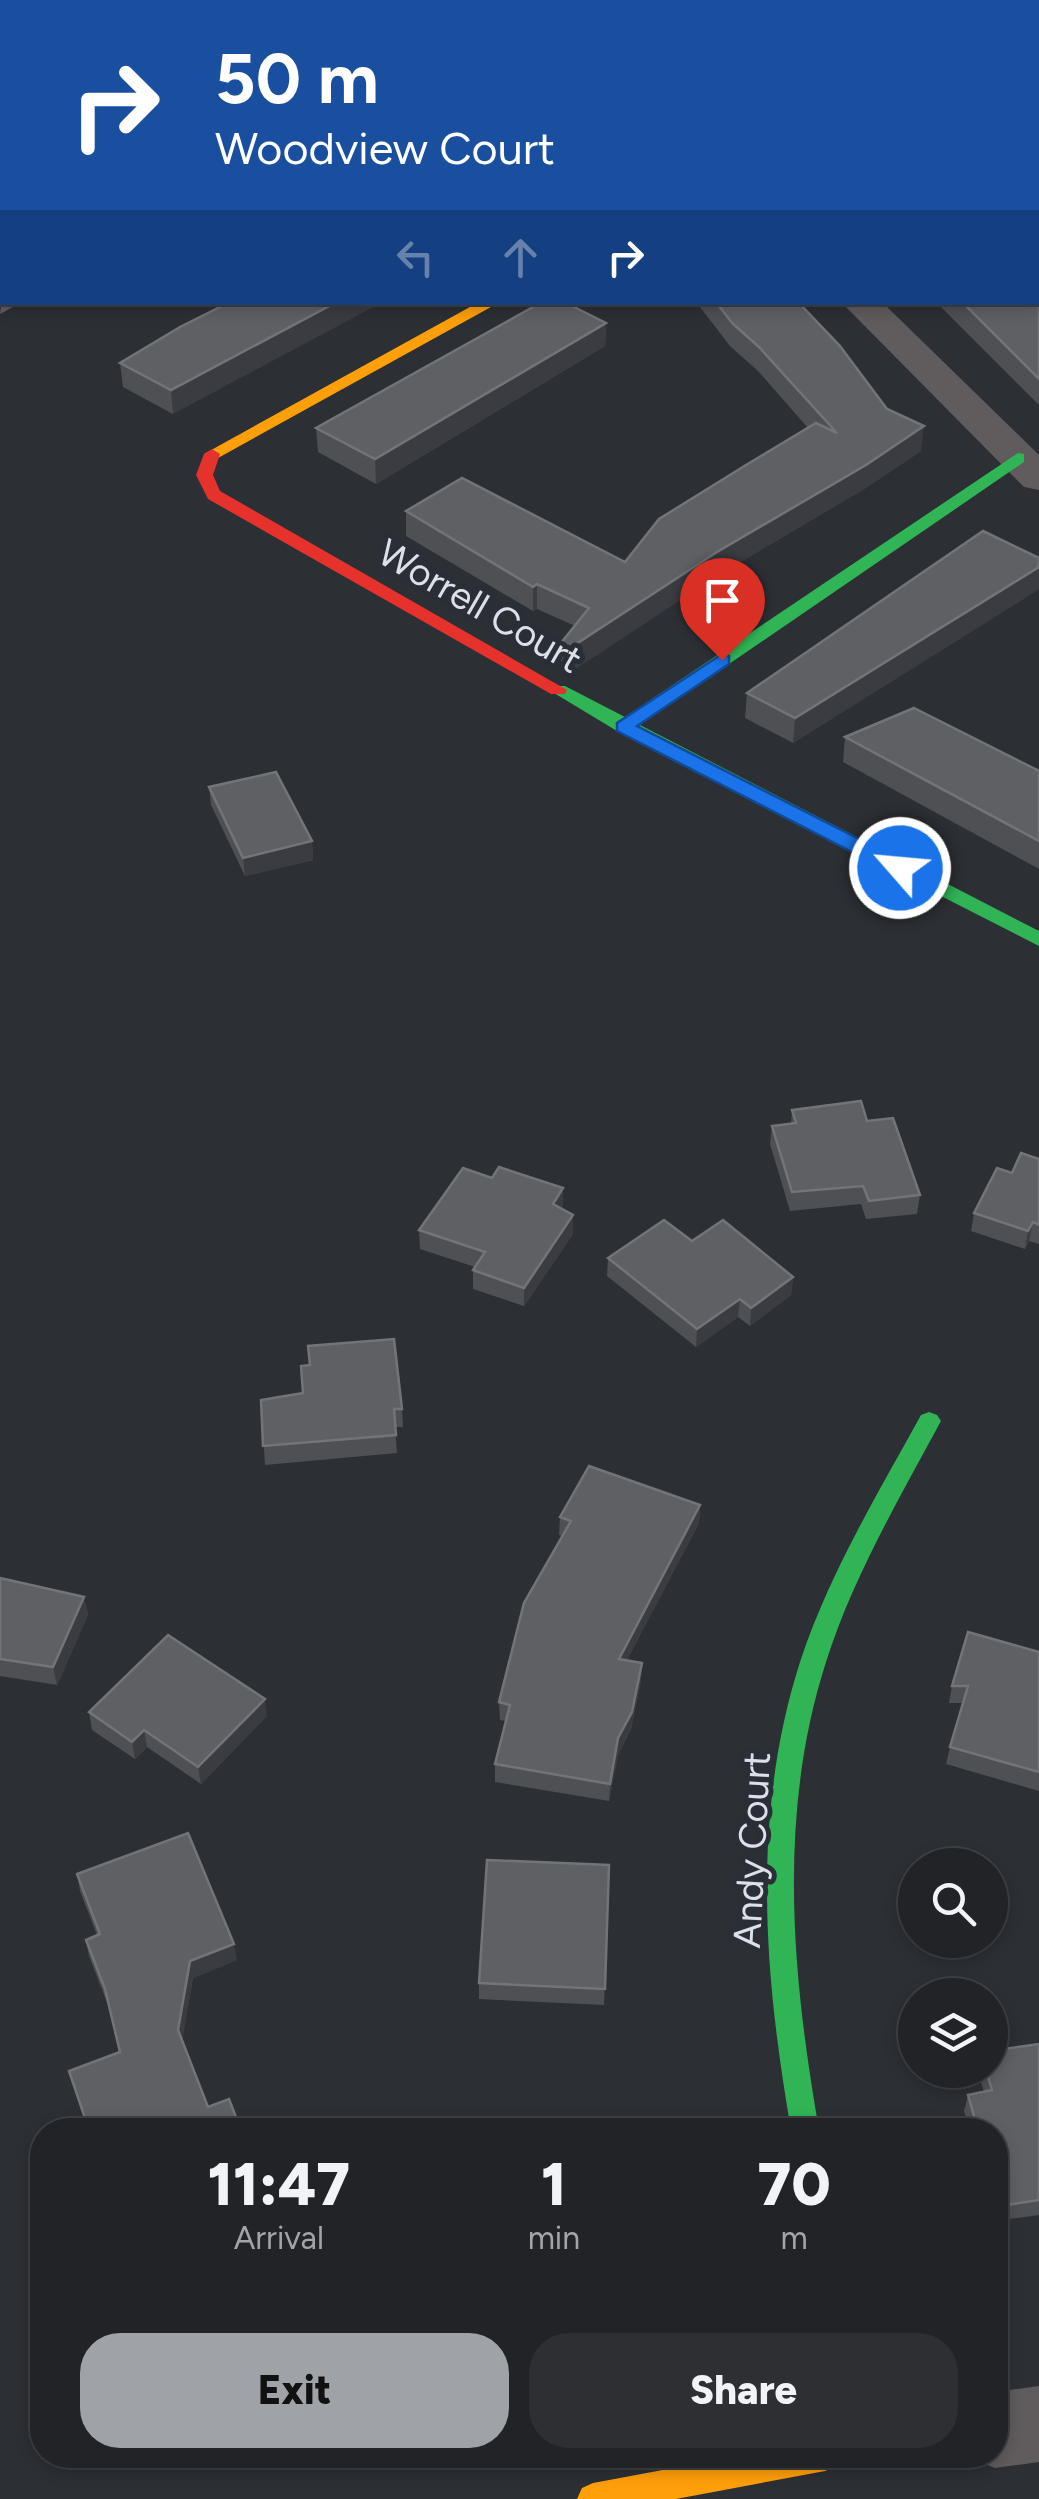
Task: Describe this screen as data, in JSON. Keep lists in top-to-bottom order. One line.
{"streets":{"street":["Worrell Court","Andy Court"]},"page":{"turn":["50 m","Woodview Court"],"eta":["11:47","Arrival","1","min","70","m"],"buttons":["Exit","Share"]}}
